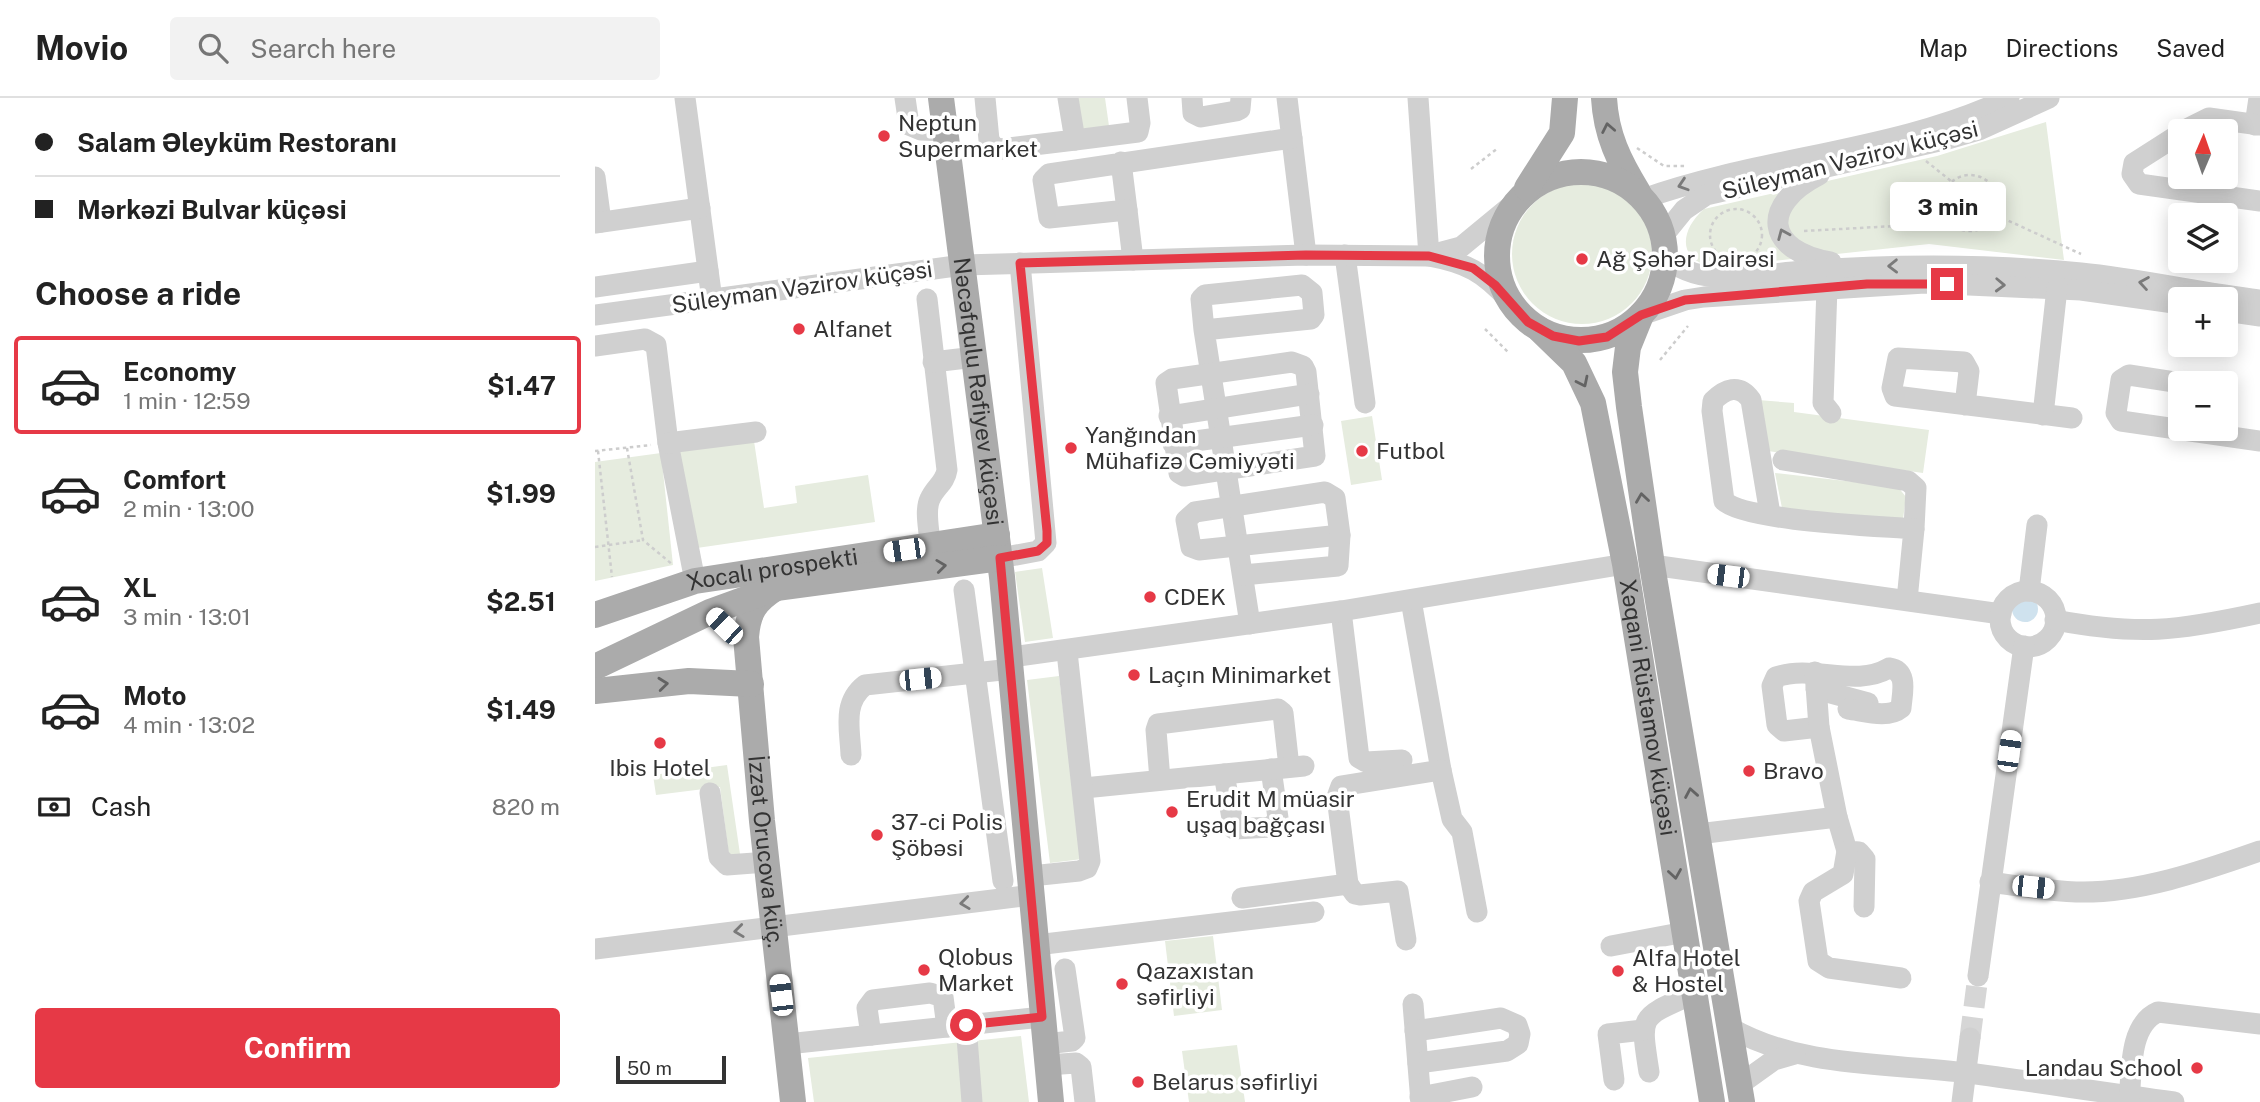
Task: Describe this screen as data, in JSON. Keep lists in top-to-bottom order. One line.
{"streets":{"main road":["Nəcəfqulu Rəfiyev küçəsi","Xocalı prospekti","Xəqani Rüstəmov küçəsi","İzzət Orucova küç."],"street":["Süleyman Vəzirov küçəsi"]},"crossings":[["Süleyman Vəzirov küçəsi","Nəcəfqulu Rəfiyev küçəsi"],["Süleyman Vəzirov küçəsi","Xəqani Rüstəmov küçəsi"],["Nəcəfqulu Rəfiyev küçəsi","Xocalı prospekti"]],"places":["Neptun Supermarket","Ağ Şəhər Dairəsi","Alfanet","Yanğından Mühafizə Cəmiyyəti","Futbol","CDEK","Laçın Minimarket","Ibis Hotel","Bravo","Erudit M müasir uşaq bağçası","37-ci Polis Şöbəsi","Qlobus Market","Alfa Hotel & Hostel","Qazaxıstan səfirliyi","Landau School","Belarus səfirliyi"],"scale_bar":"50 m","north":"top","page":{"header":"Movio","search":"Search here","nav":["Map","Directions","Saved"],"banner":["Salam Əleyküm Restoranı","Mərkəzi Bulvar küçəsi"],"map_buttons":["+","−"],"bubble":"3 min","heading":"Choose a ride","list":[{"name":"Economy","note":"1 min · 12:59","value":"$1.47"},{"name":"Comfort","note":"2 min · 13:00","value":"$1.99"},{"name":"XL","note":"3 min · 13:01","value":"$2.51"},{"name":"Moto","note":"4 min · 13:02","value":"$1.49"}],"pay":["Cash","820 m"],"buttons":"Confirm","scale":"50 m"}}
